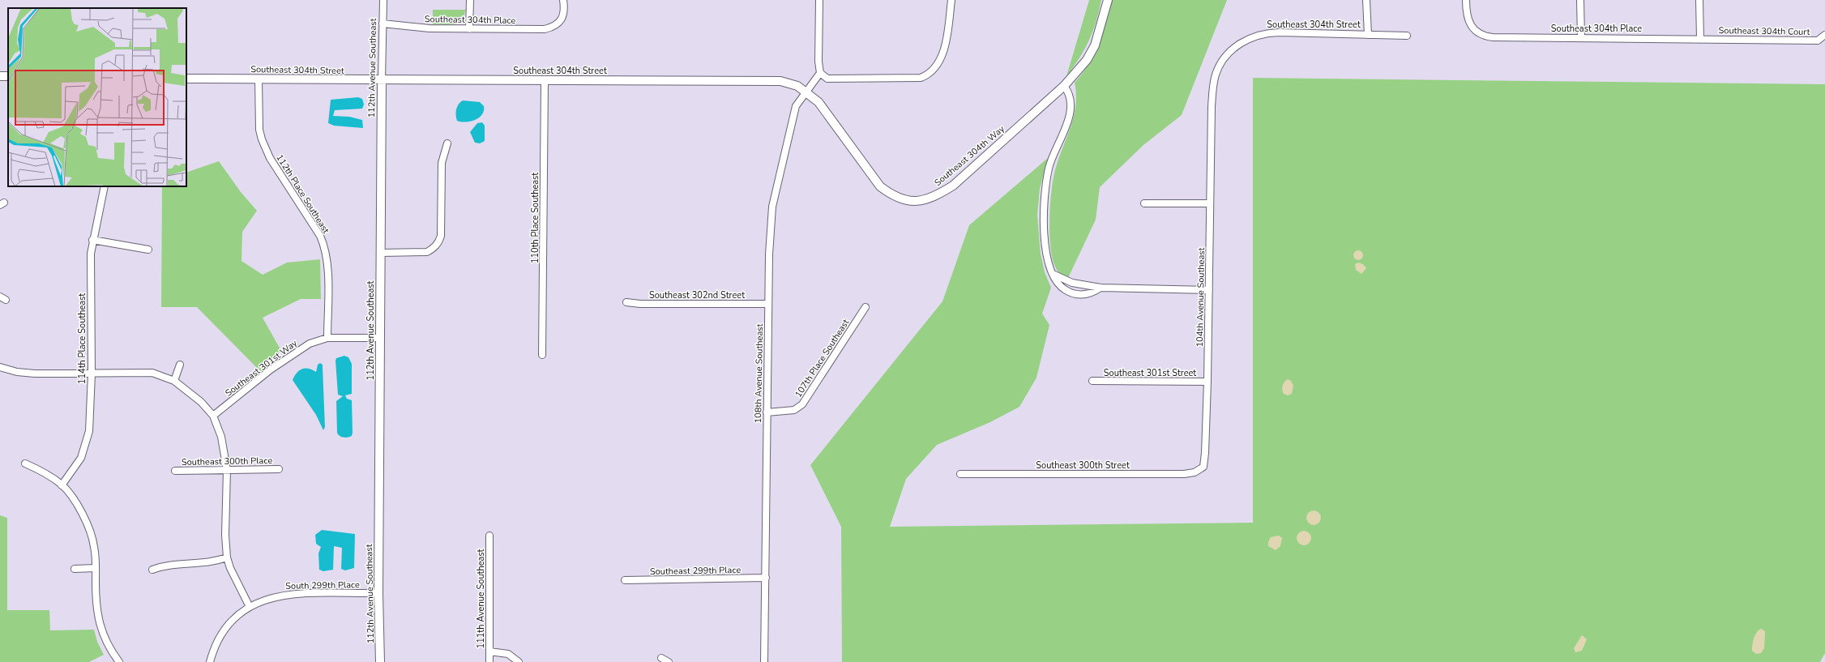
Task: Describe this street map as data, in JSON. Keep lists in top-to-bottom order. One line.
{"streets":{"street":["Southeast 304th Place","Southeast 304th Street","Southeast 304th Court","112th Avenue Southeast","Southeast 304th Way","112th Place Southeast","110th Place Southeast","Southeast 302nd Street","104th Avenue Southeast","114th Place Southeast","107th Place Southeast","Southeast 301st Way","Southeast 301st Street","108th Avenue Southeast","Southeast 300th Place","Southeast 300th Street","Southeast 299th Place","South 299th Place","111th Avenue Southeast"]},"crossings":[["Southeast 304th Place","Southeast 304th Court"],["Southeast 304th Place","112th Avenue Southeast"],["Southeast 304th Street","112th Avenue Southeast"],["Southeast 304th Street","Southeast 304th Way"],["Southeast 304th Street","112th Place Southeast"],["Southeast 304th Street","110th Place Southeast"],["Southeast 304th Street","104th Avenue Southeast"],["Southeast 304th Street","108th Avenue Southeast"],["112th Avenue Southeast","Southeast 301st Way"],["112th Avenue Southeast","South 299th Place"],["Southeast 304th Way","108th Avenue Southeast"],["112th Place Southeast","Southeast 301st Way"],["Southeast 302nd Street","108th Avenue Southeast"],["104th Avenue Southeast","Southeast 301st Street"],["104th Avenue Southeast","Southeast 300th Street"],["107th Place Southeast","108th Avenue Southeast"],["108th Avenue Southeast","Southeast 299th Place"]]}
